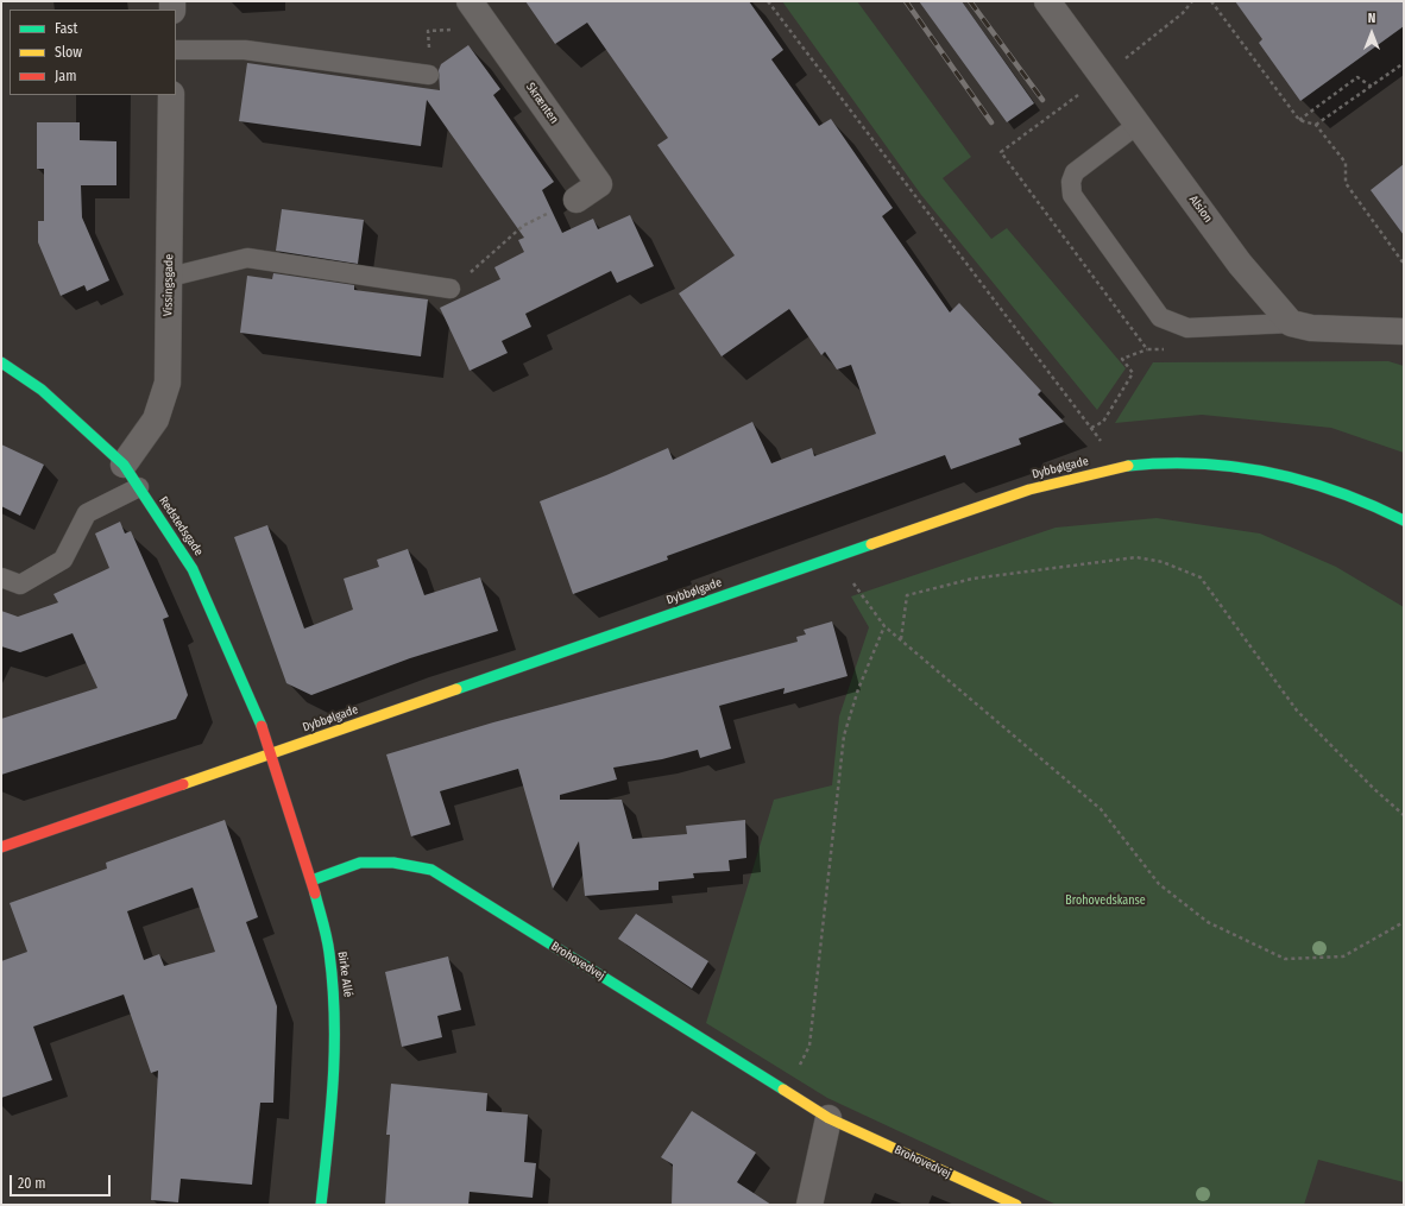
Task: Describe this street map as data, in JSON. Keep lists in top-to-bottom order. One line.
{"streets":{"street":["Skrænten","Alsion","Vissingsgade","Dybbølgade","Redstedsgade","Brohovedvej","Birke Allé"]},"crossings":[["Vissingsgade","Redstedsgade"],["Dybbølgade","Redstedsgade"],["Dybbølgade","Birke Allé"],["Redstedsgade","Birke Allé"],["Brohovedvej","Birke Allé"]],"parks":["Brohovedskanse"],"legend":["Fast","Slow","Jam"],"scale_bar":"20 m","north":"top"}
